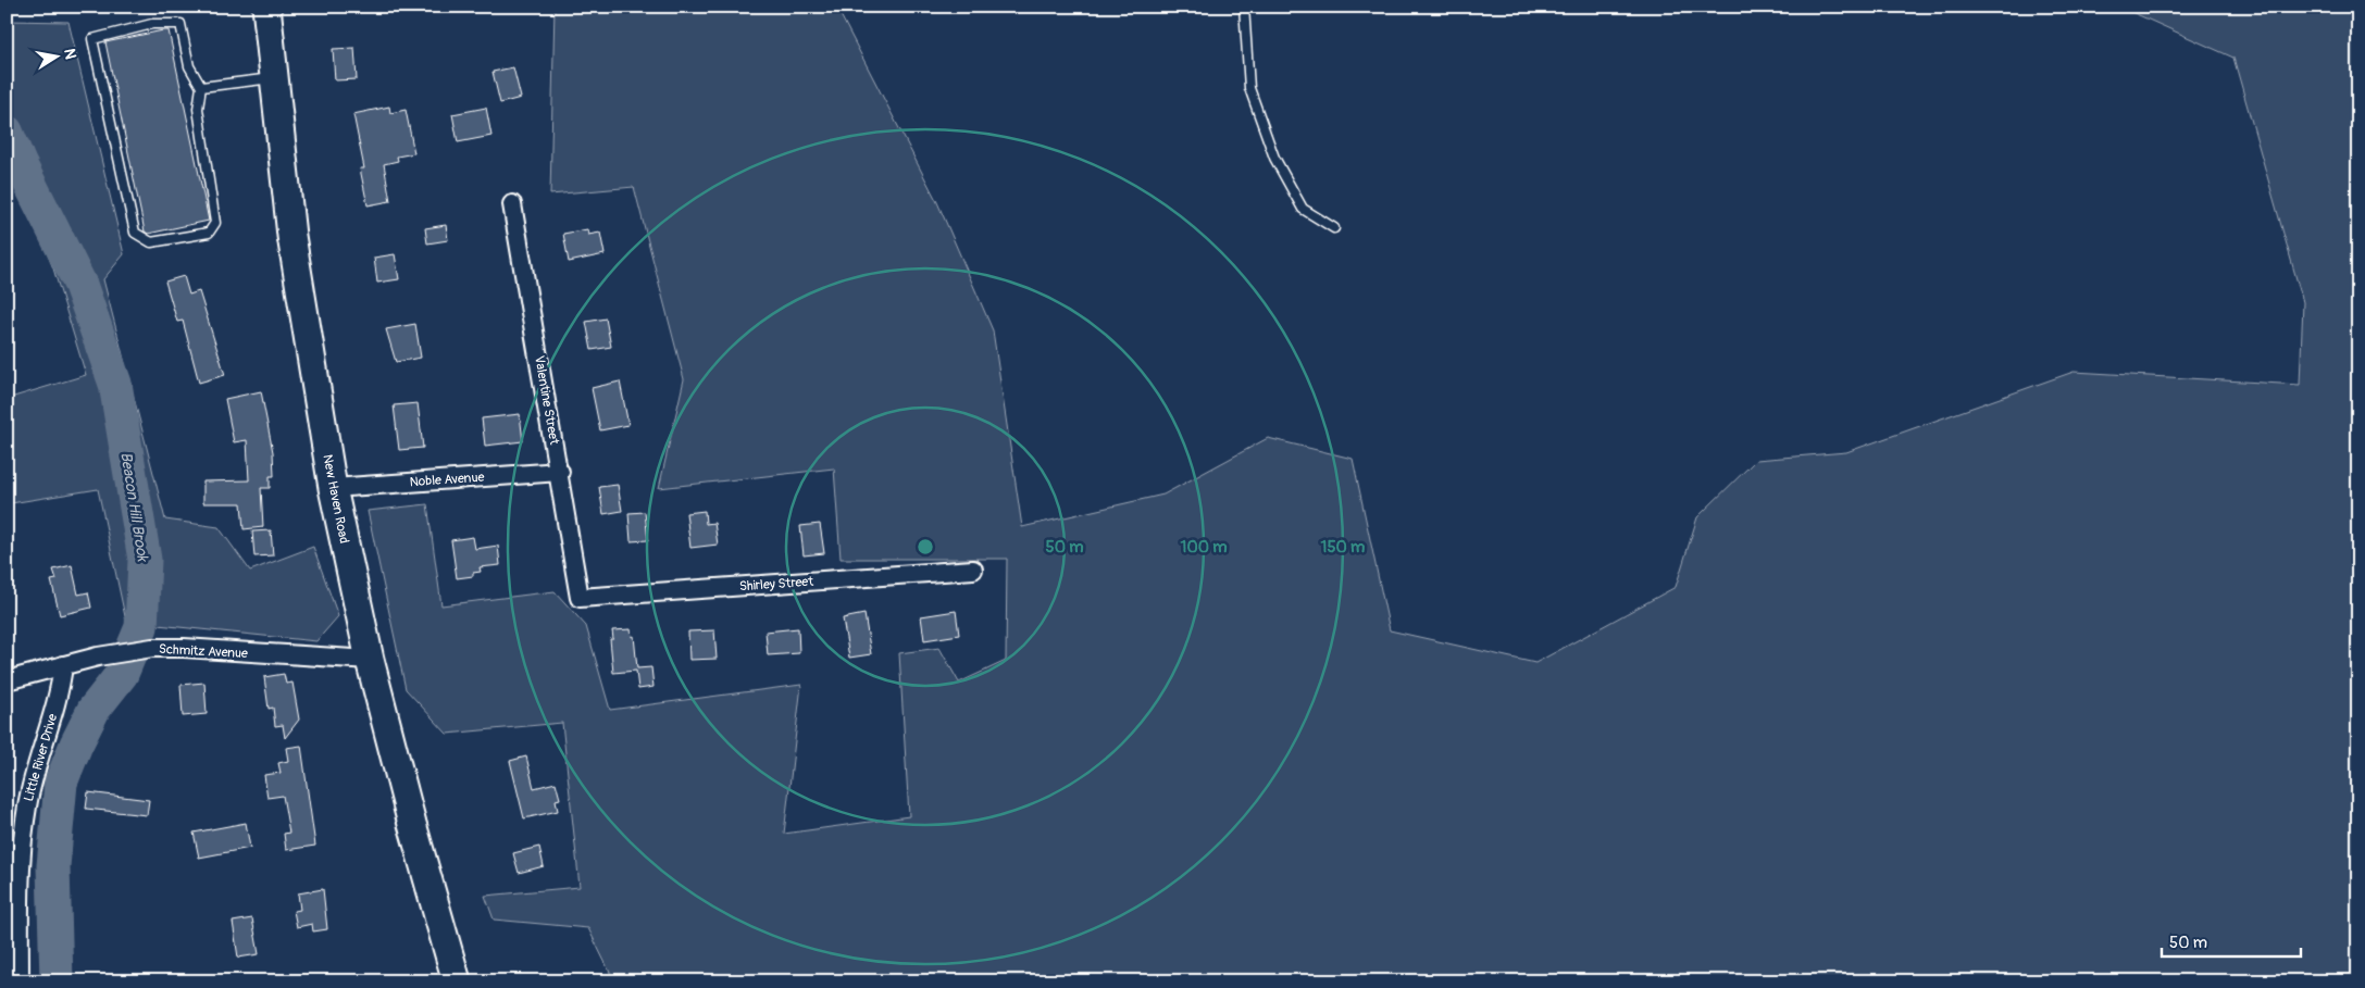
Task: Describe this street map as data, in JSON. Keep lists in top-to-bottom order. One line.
{"streets":{"main road":["New Haven Road"],"street":["Valentine Street","Noble Avenue","Shirley Street","Schmitz Avenue","Little River Drive"]},"crossings":[["Valentine Street","Noble Avenue"],["Valentine Street","Shirley Street"],["Noble Avenue","New Haven Road"],["New Haven Road","Schmitz Avenue"],["Schmitz Avenue","Little River Drive"]],"water":["Beacon Hill Brook"],"scale_bar":"50 m","north":"right","rings":["50 m","100 m","150 m"]}
